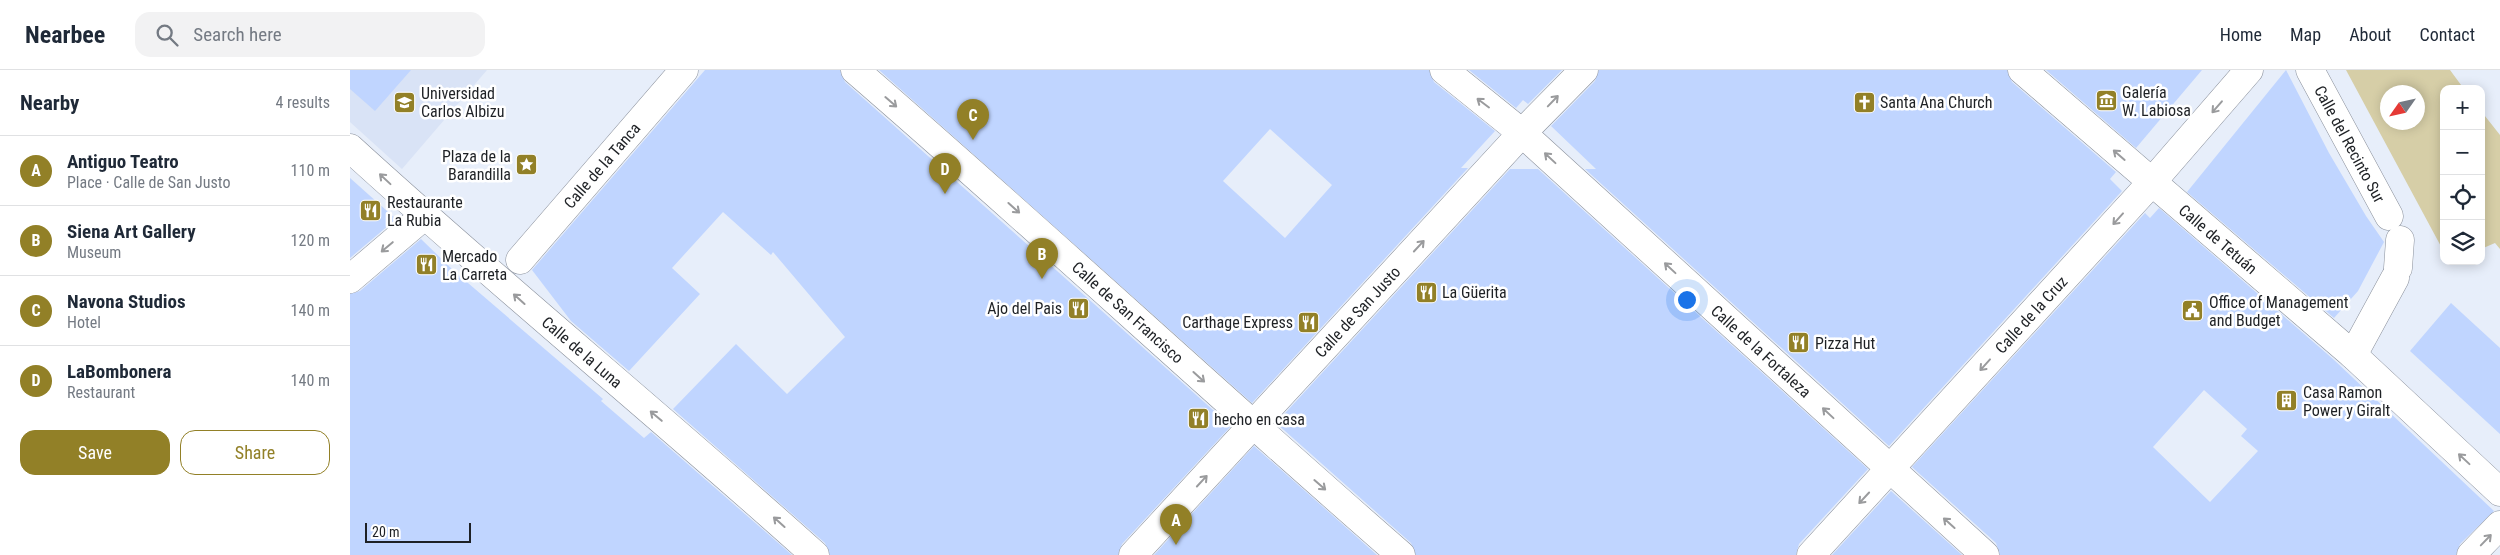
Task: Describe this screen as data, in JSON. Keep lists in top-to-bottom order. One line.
{"streets":{"street":["Calle del Recinto Sur","Calle de la Tanca","Calle de Tetuán","Calle de San Francisco","Calle de San Justo","Calle de la Cruz","Calle de la Fortaleza","Calle de la Luna"]},"crossings":[["Calle del Recinto Sur","Calle de Tetuán"],["Calle de Tetuán","Calle de la Cruz"],["Calle de San Francisco","Calle de San Justo"],["Calle de San Justo","Calle de la Fortaleza"],["Calle de la Cruz","Calle de la Fortaleza"]],"one_way":["Calle de Tetuán","Calle de San Francisco","Calle de San Justo","Calle de la Cruz","Calle de la Fortaleza","Calle de la Luna"],"places":{"museum":["Galería W. Labiosa"],"school or university":["Universidad Carlos Albizu"],"church":["Santa Ana Church"],"place":["Plaza de la Barandilla"],"restaurant":["Restaurante La Rubia","Mercado La Carreta","La Güerita","Ajo del Pais","Carthage Express","Pizza Hut","hecho en casa"],"public building":["Office of Management and Budget"],"building":["Casa Ramon Power y Giralt"]},"scale_bar":"20 m","north":"bottom left","page":{"header":"Nearbee","search":"Search here","nav":["Home","Map","About","Contact"],"heading":["Nearby","4 results"],"map_buttons":["+","−"],"pins":["C","D","B","A"],"list":[{"mark":"A","name":"Antiguo Teatro","note":"Place · Calle de San Justo","value":"110 m"},{"mark":"B","name":"Siena Art Gallery","note":"Museum","value":"120 m"},{"mark":"C","name":"Navona Studios","note":"Hotel","value":"140 m"},{"mark":"D","name":"LaBombonera","note":"Restaurant","value":"140 m"}],"buttons":["Save","Share"],"scale":"20 m"}}
